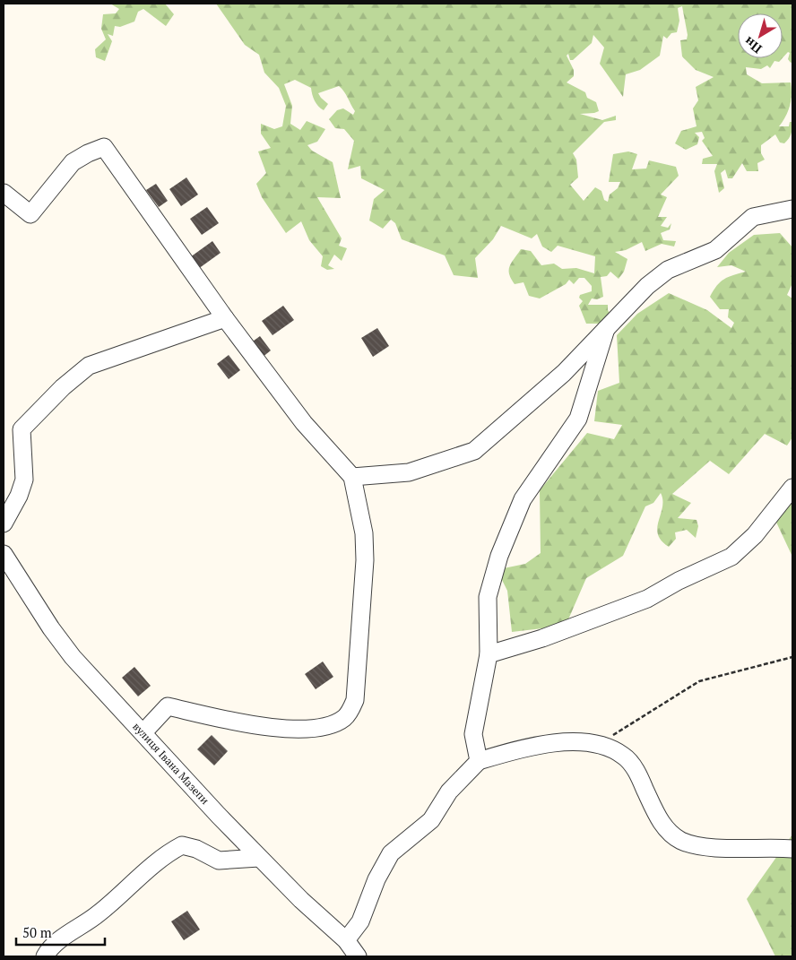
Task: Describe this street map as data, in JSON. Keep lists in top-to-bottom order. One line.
{"streets":{"street":["вулиця Івана Мазепи"]},"scale_bar":"50 m","north":"bottom left"}
